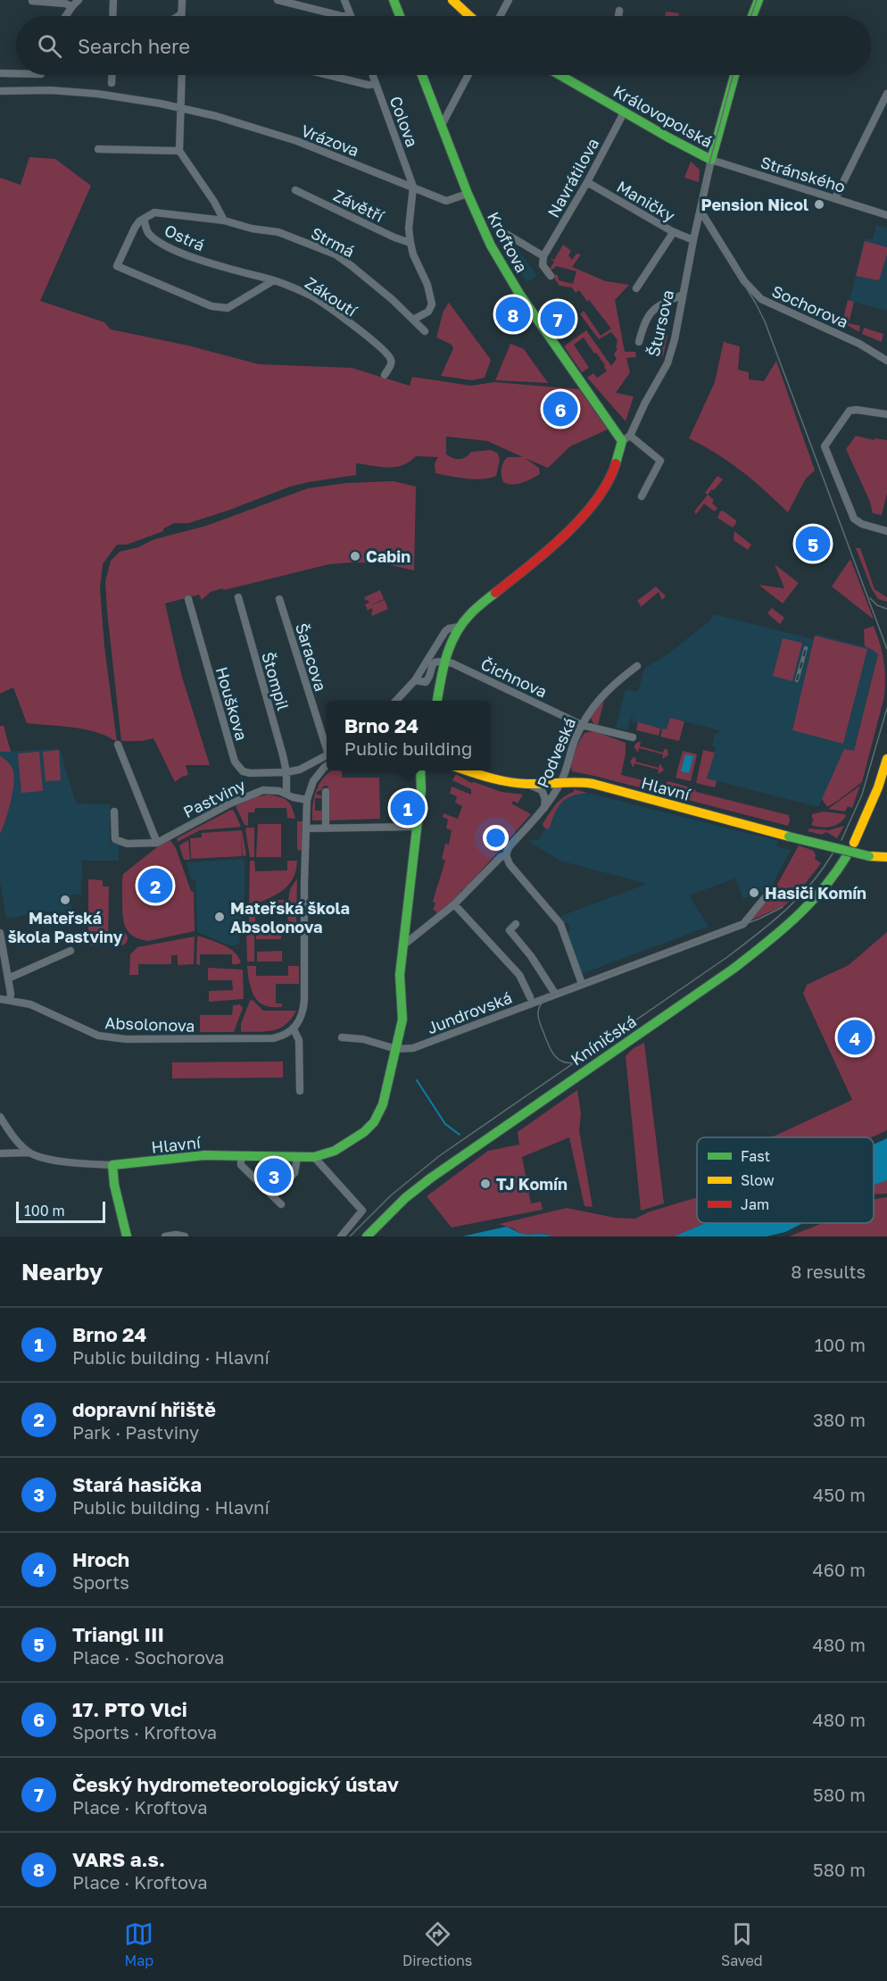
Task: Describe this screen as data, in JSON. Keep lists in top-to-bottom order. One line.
{"streets":{"street":["Královopolská","Colova","Vrázova","Stránského","Navrátilova","Maničky","Závětří","Ostrá","Strmá","Kroftova","Zákoutí","Sochorova","Štursova","Šaracova","Čichnova","Štompil","Houškova","Podveská","Hlavní","Pastviny","Jundrovská","Absolonova","Kníničská"]},"crossings":[["Královopolská","Stránského"],["Královopolská","Navrátilova"],["Královopolská","Štursova"],["Colova","Vrázova"],["Vrázova","Kroftova"],["Stránského","Štursova"],["Navrátilova","Maničky"],["Maničky","Štursova"],["Ostrá","Strmá"],["Ostrá","Zákoutí"],["Kroftova","Štursova"],["Sochorova","Štursova"],["Šaracova","Štompil"],["Šaracova","Houškova"],["Čichnova","Podveská"],["Štompil","Houškova"],["Podveská","Hlavní"],["Hlavní","Jundrovská"]],"places":["Pension Nicol","Cabin","Hasiči Komín","Mateřská škola Pastviny","Mateřská škola Absolonova","TJ Komín"],"legend":["Fast","Slow","Jam"],"scale_bar":"100 m","page":{"search":"Search here","pins":["8","7","6","5","1","2","4","3"],"popup":["Brno 24","Public building"],"scale":"100 m","heading":["Nearby","8 results"],"list":[{"mark":"1","name":"Brno 24","note":"Public building · Hlavní","value":"100 m"},{"mark":"2","name":"dopravní hřiště","note":"Park · Pastviny","value":"380 m"},{"mark":"3","name":"Stará hasička","note":"Public building · Hlavní","value":"450 m"},{"mark":"4","name":"Hroch","note":"Sports","value":"460 m"},{"mark":"5","name":"Triangl III","note":"Place · Sochorova","value":"480 m"},{"mark":"6","name":"17. PTO Vlci","note":"Sports · Kroftova","value":"480 m"},{"mark":"7","name":"Český hydrometeorologický ústav","note":"Place · Kroftova","value":"580 m"},{"mark":"8","name":"VARS a.s.","note":"Place · Kroftova","value":"580 m"}],"nav":["Map","Directions","Saved"]}}
